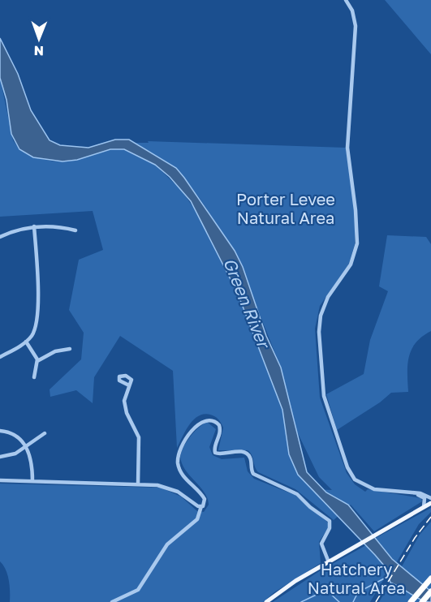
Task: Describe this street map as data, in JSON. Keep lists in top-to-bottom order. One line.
{"water":["Green River"],"parks":["Porter Levee Natural Area","Hatchery Natural Area"],"north":"bottom"}
